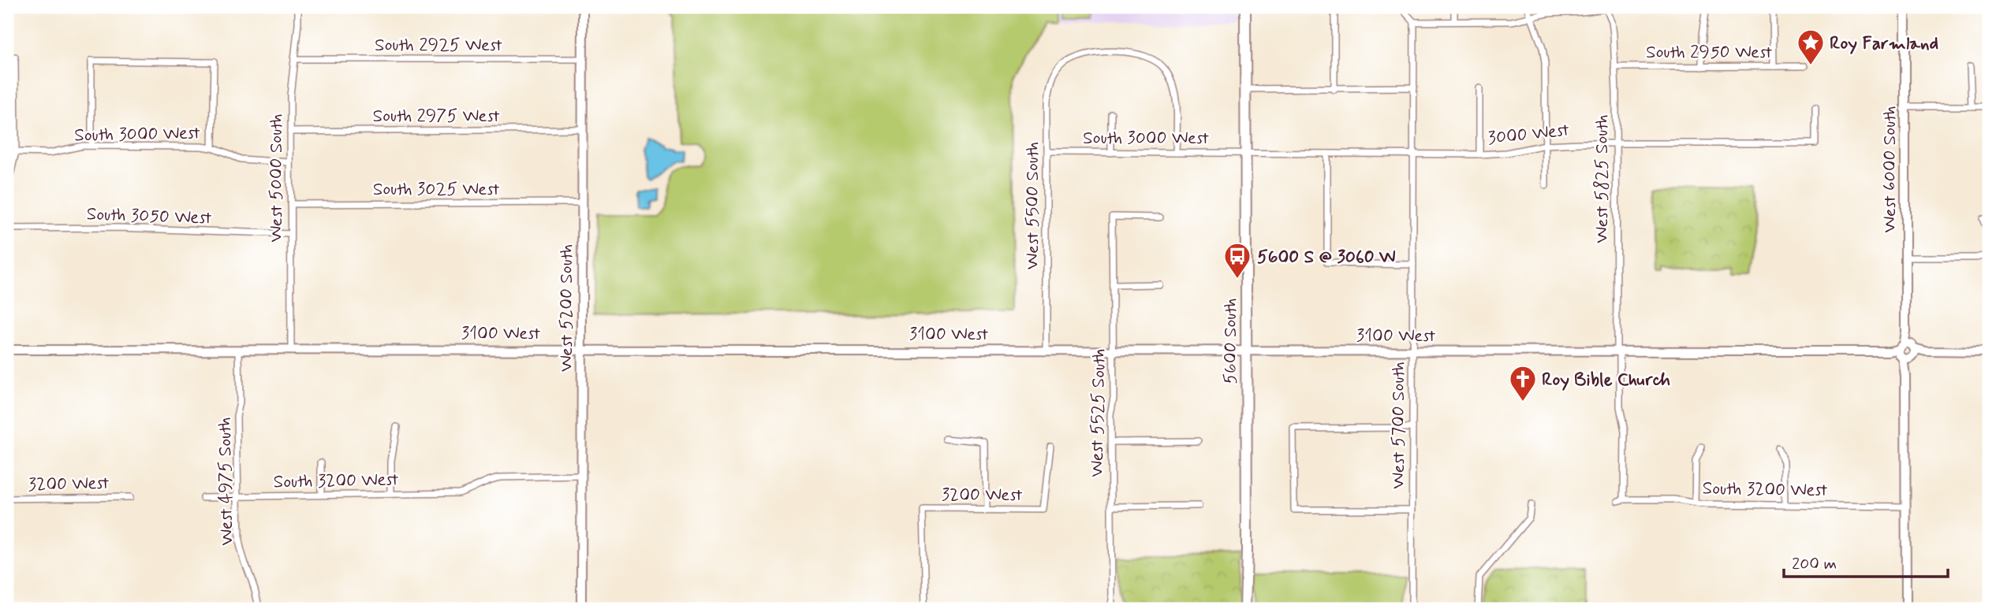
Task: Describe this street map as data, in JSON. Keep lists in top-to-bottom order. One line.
{"streets":{"main road":["5600 South"],"street":["South 2925 West","South 2950 West","South 2975 West","South 3000 West","3000 West","West 6000 South","West 5000 South","West 5825 South","South 3025 West","West 5500 South","South 3050 West","West 5200 South","3100 West","West 5525 South","West 5700 South","South 3200 West","West 4975 South","3200 West"]},"crossings":[["South 2925 West","West 5000 South"],["South 2925 West","West 5200 South"],["South 2950 West","West 5825 South"],["South 2975 West","West 5000 South"],["South 2975 West","West 5200 South"],["South 3000 West","3000 West"],["South 3000 West","West 5000 South"],["South 3000 West","West 5500 South"],["South 3000 West","5600 South"],["3000 West","West 5825 South"],["3000 West","5600 South"],["3000 West","West 5700 South"],["West 6000 South","3100 West"],["West 6000 South","South 3200 West"],["West 5000 South","South 3025 West"],["West 5000 South","South 3050 West"],["West 5000 South","3100 West"],["West 5825 South","3100 West"],["West 5825 South","South 3200 West"],["South 3025 West","West 5200 South"],["West 5500 South","3100 West"],["West 5200 South","3100 West"],["West 5200 South","South 3200 West"],["3100 West","5600 South"],["3100 West","West 5525 South"],["3100 West","West 5700 South"],["3100 West","West 4975 South"],["South 3200 West","West 4975 South"]],"places":{"place":["Roy Farmland"],"bus stop":["5600 S @ 3060 W"],"church":["Roy Bible Church"]},"scale_bar":"200 m"}
